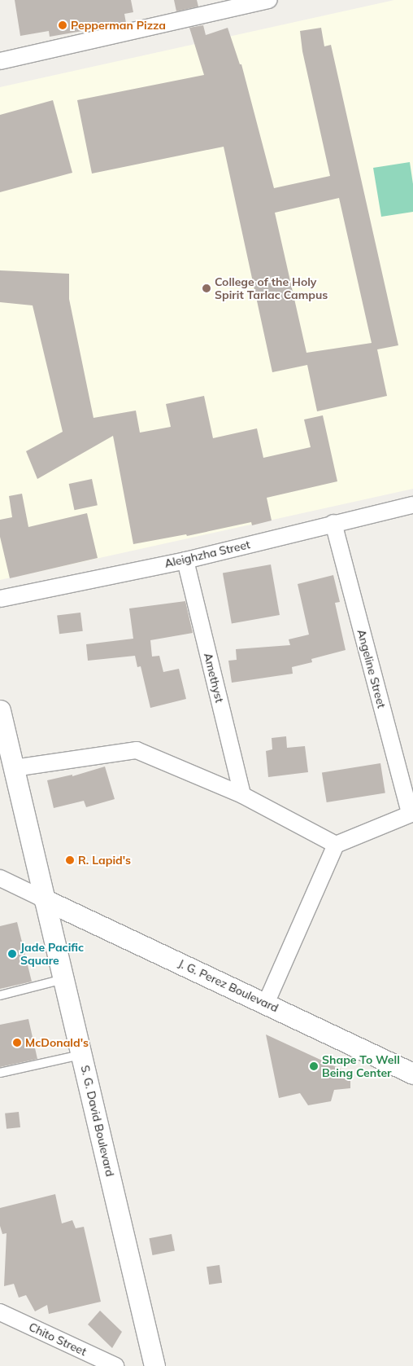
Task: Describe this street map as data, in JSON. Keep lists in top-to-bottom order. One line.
{"streets":{"street":["Aleighzha Street","Angeline Street","Amethyst","J. G. Perez Boulevard","S. G. David Boulevard","Chito Street"]},"crossings":[["Aleighzha Street","Angeline Street"],["Aleighzha Street","Amethyst"],["J. G. Perez Boulevard","S. G. David Boulevard"]],"places":["Pepperman Pizza","College of the Holy Spirit Tarlac Campus","R. Lapid's","Jade Pacific Square","McDonald's","Shape To Well Being Center"]}
